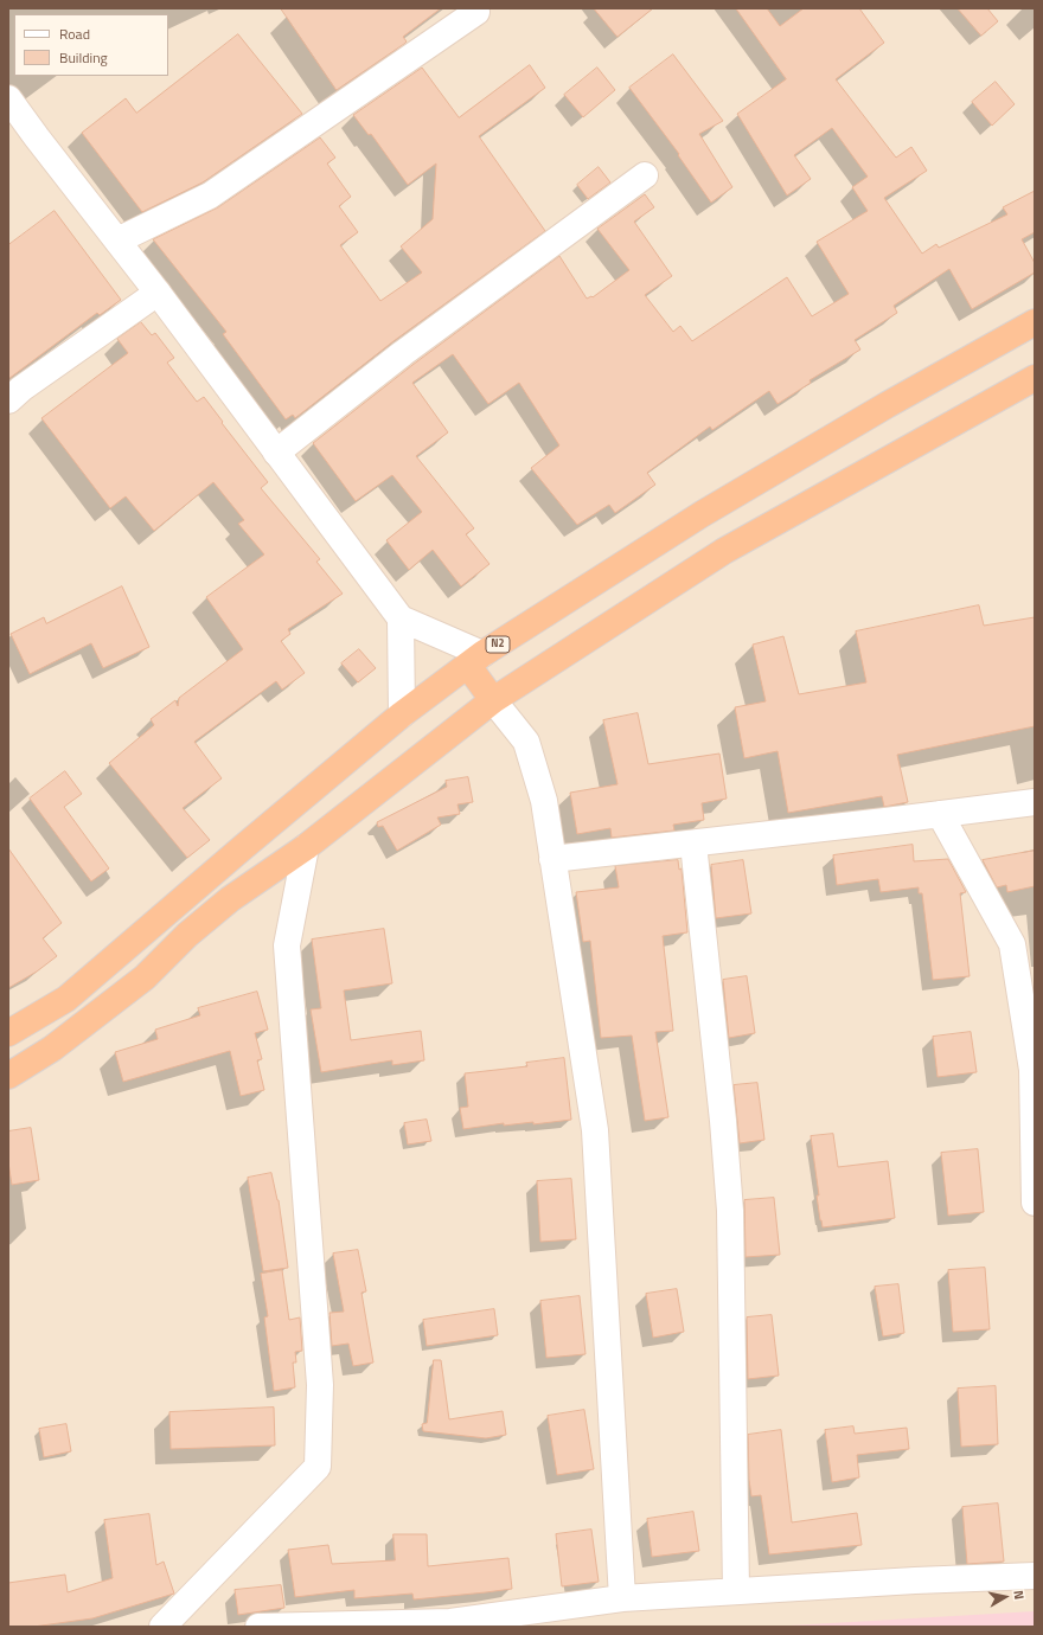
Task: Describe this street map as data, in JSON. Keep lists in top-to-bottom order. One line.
{"streets":{"highway":["N2"]},"legend":["Road","Building"],"north":"right"}
